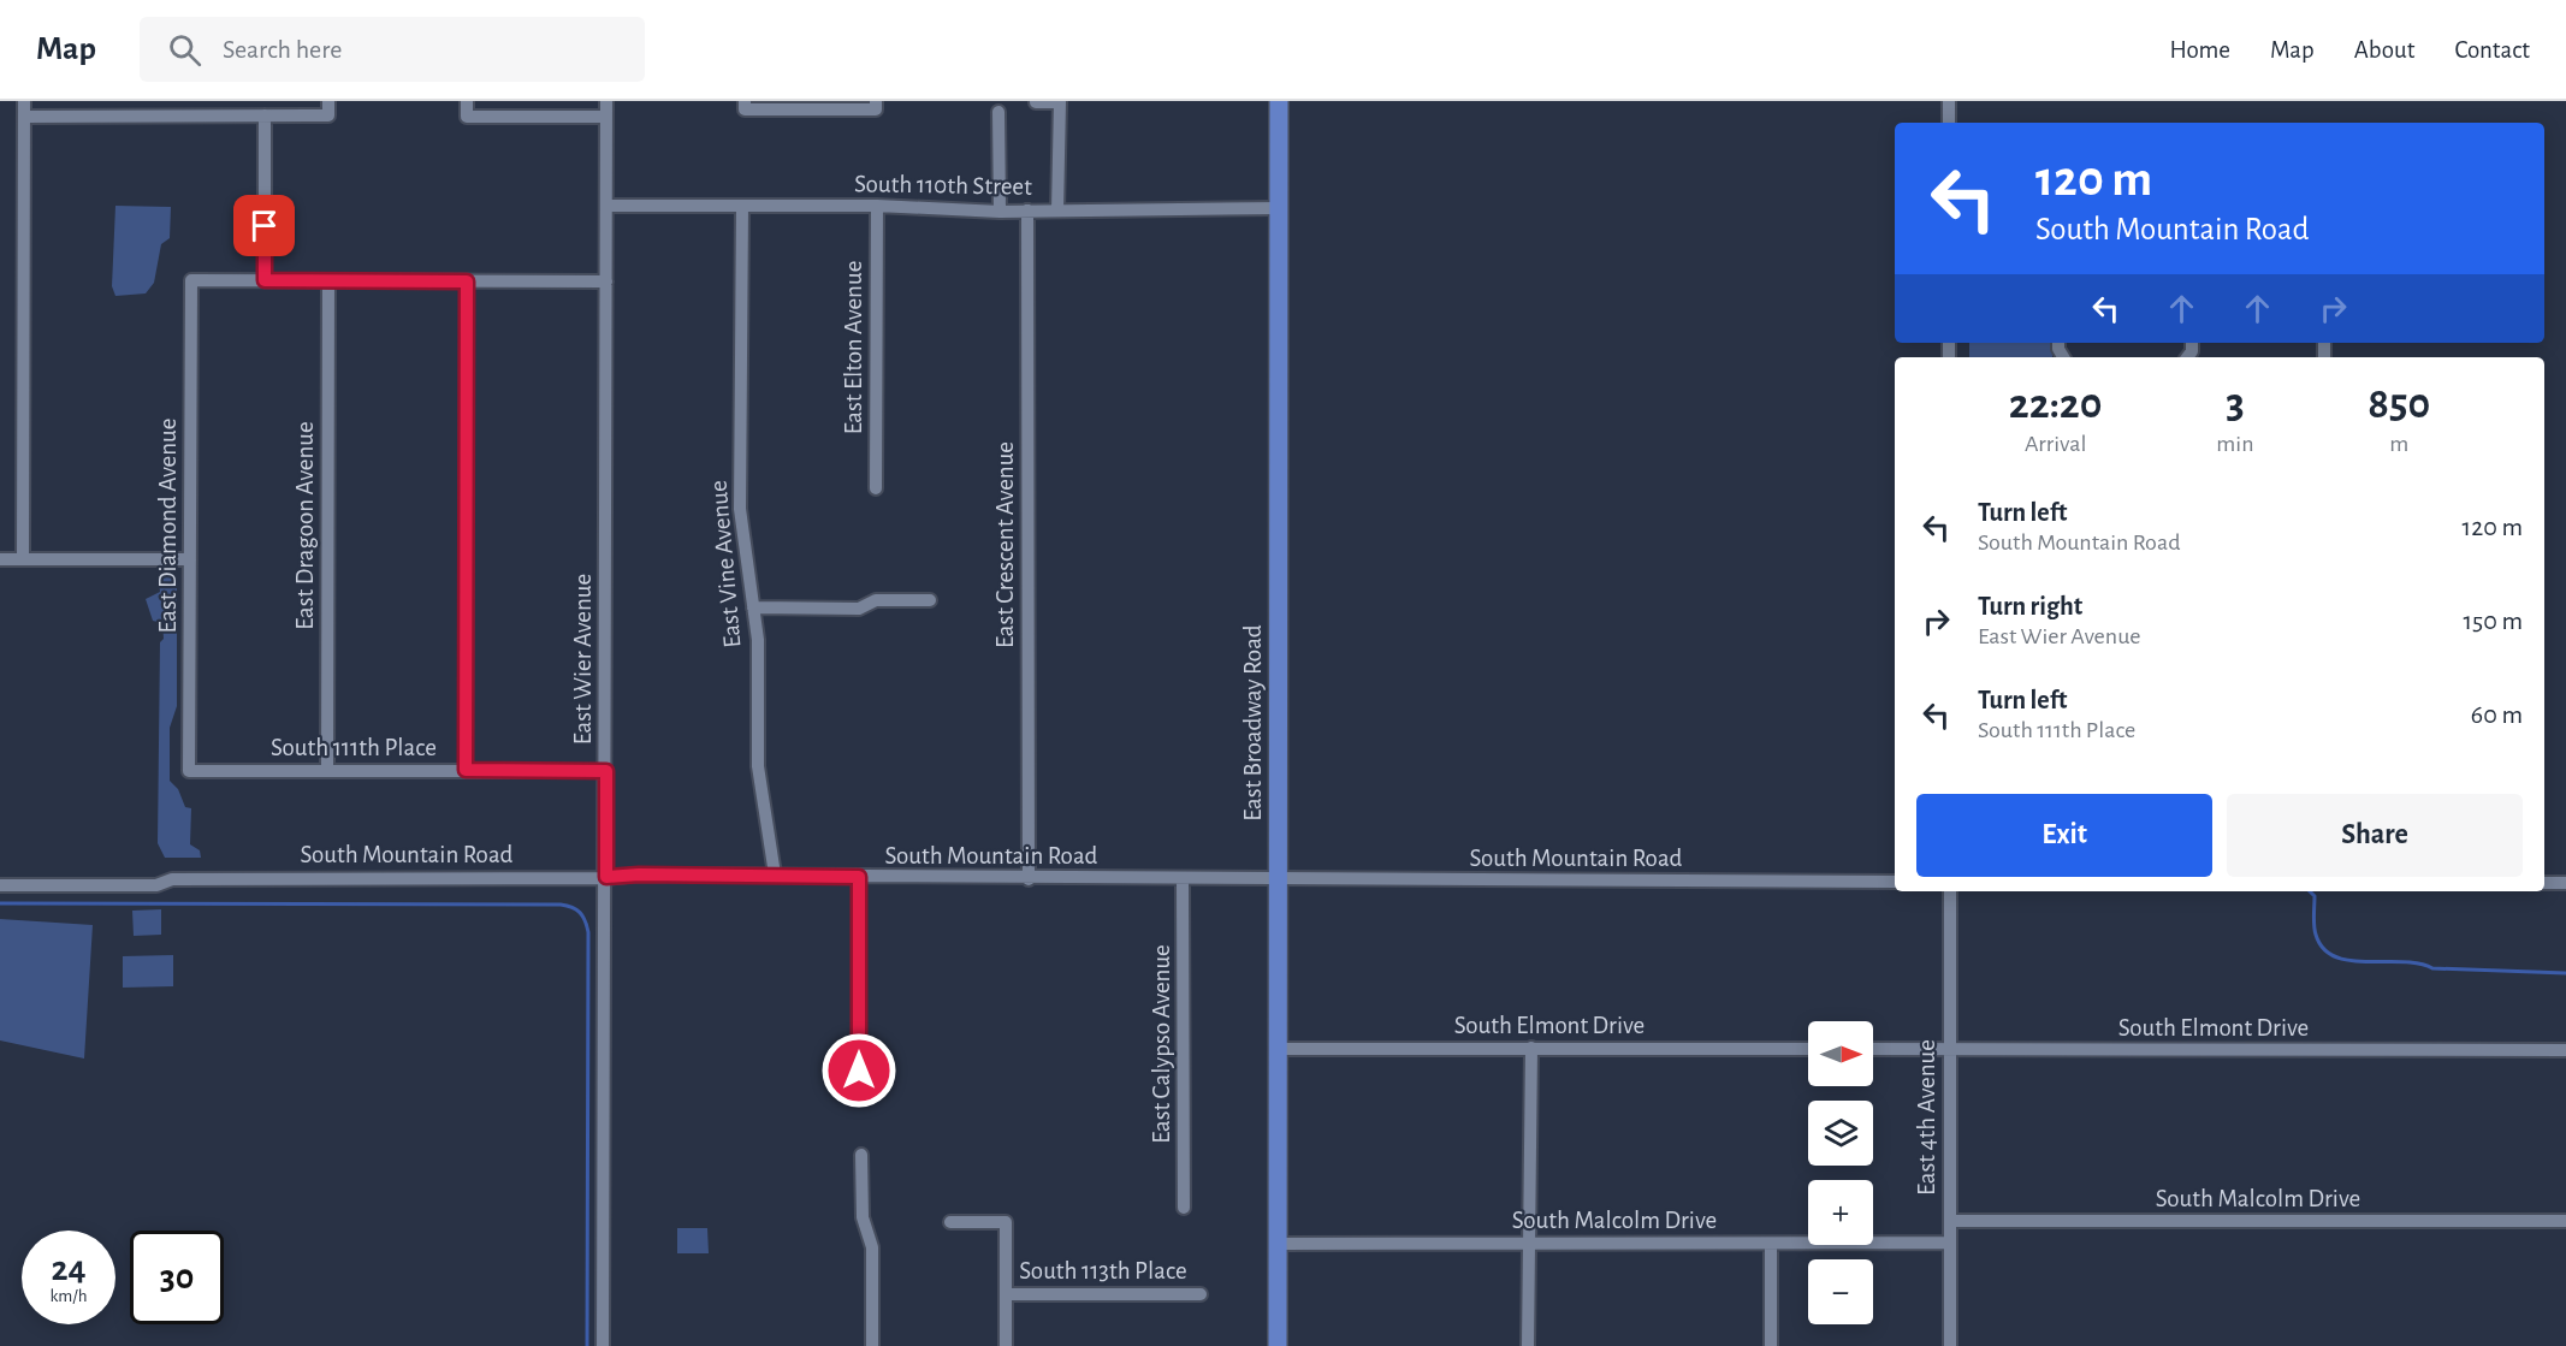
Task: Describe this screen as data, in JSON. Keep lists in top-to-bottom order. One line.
{"streets":{"main road":["East Broadway Road"],"street":["South 110th Street","East Elton Avenue","East Diamond Avenue","East Dragoon Avenue","East Crescent Avenue","East Vine Avenue","East Wier Avenue","South 111th Place","South Mountain Road","South Elmont Drive","East Calypso Avenue","East 4th Avenue","South Malcolm Drive","South 113th Place"]},"crossings":[["South 110th Street","East Elton Avenue"],["South 110th Street","East Crescent Avenue"],["South 110th Street","East Vine Avenue"],["South 110th Street","East Wier Avenue"],["South 110th Street","East Broadway Road"],["East Diamond Avenue","South 111th Place"],["East Dragoon Avenue","South 111th Place"],["East Crescent Avenue","South Mountain Road"],["East Vine Avenue","South Mountain Road"],["East Wier Avenue","South 111th Place"],["East Wier Avenue","South Mountain Road"],["East Broadway Road","South Mountain Road"],["East Broadway Road","South Elmont Drive"],["East Broadway Road","South Malcolm Drive"],["South Mountain Road","East Calypso Avenue"],["South Elmont Drive","East 4th Avenue"],["East 4th Avenue","South Malcolm Drive"]],"north":"right","page":{"header":"Map","search":"Search here","nav":["Home","Map","About","Contact"],"turn":["120 m","South Mountain Road"],"eta":["22:20","Arrival","3","min","850","m"],"list":[{"name":"Turn left","note":"South Mountain Road","value":"120 m"},{"name":"Turn right","note":"East Wier Avenue","value":"150 m"},{"name":"Turn left","note":"South 111th Place","value":"60 m"}],"buttons":["Exit","Share"],"map_buttons":["+","−"],"speed":"24 km/h","limit":"30"}}
